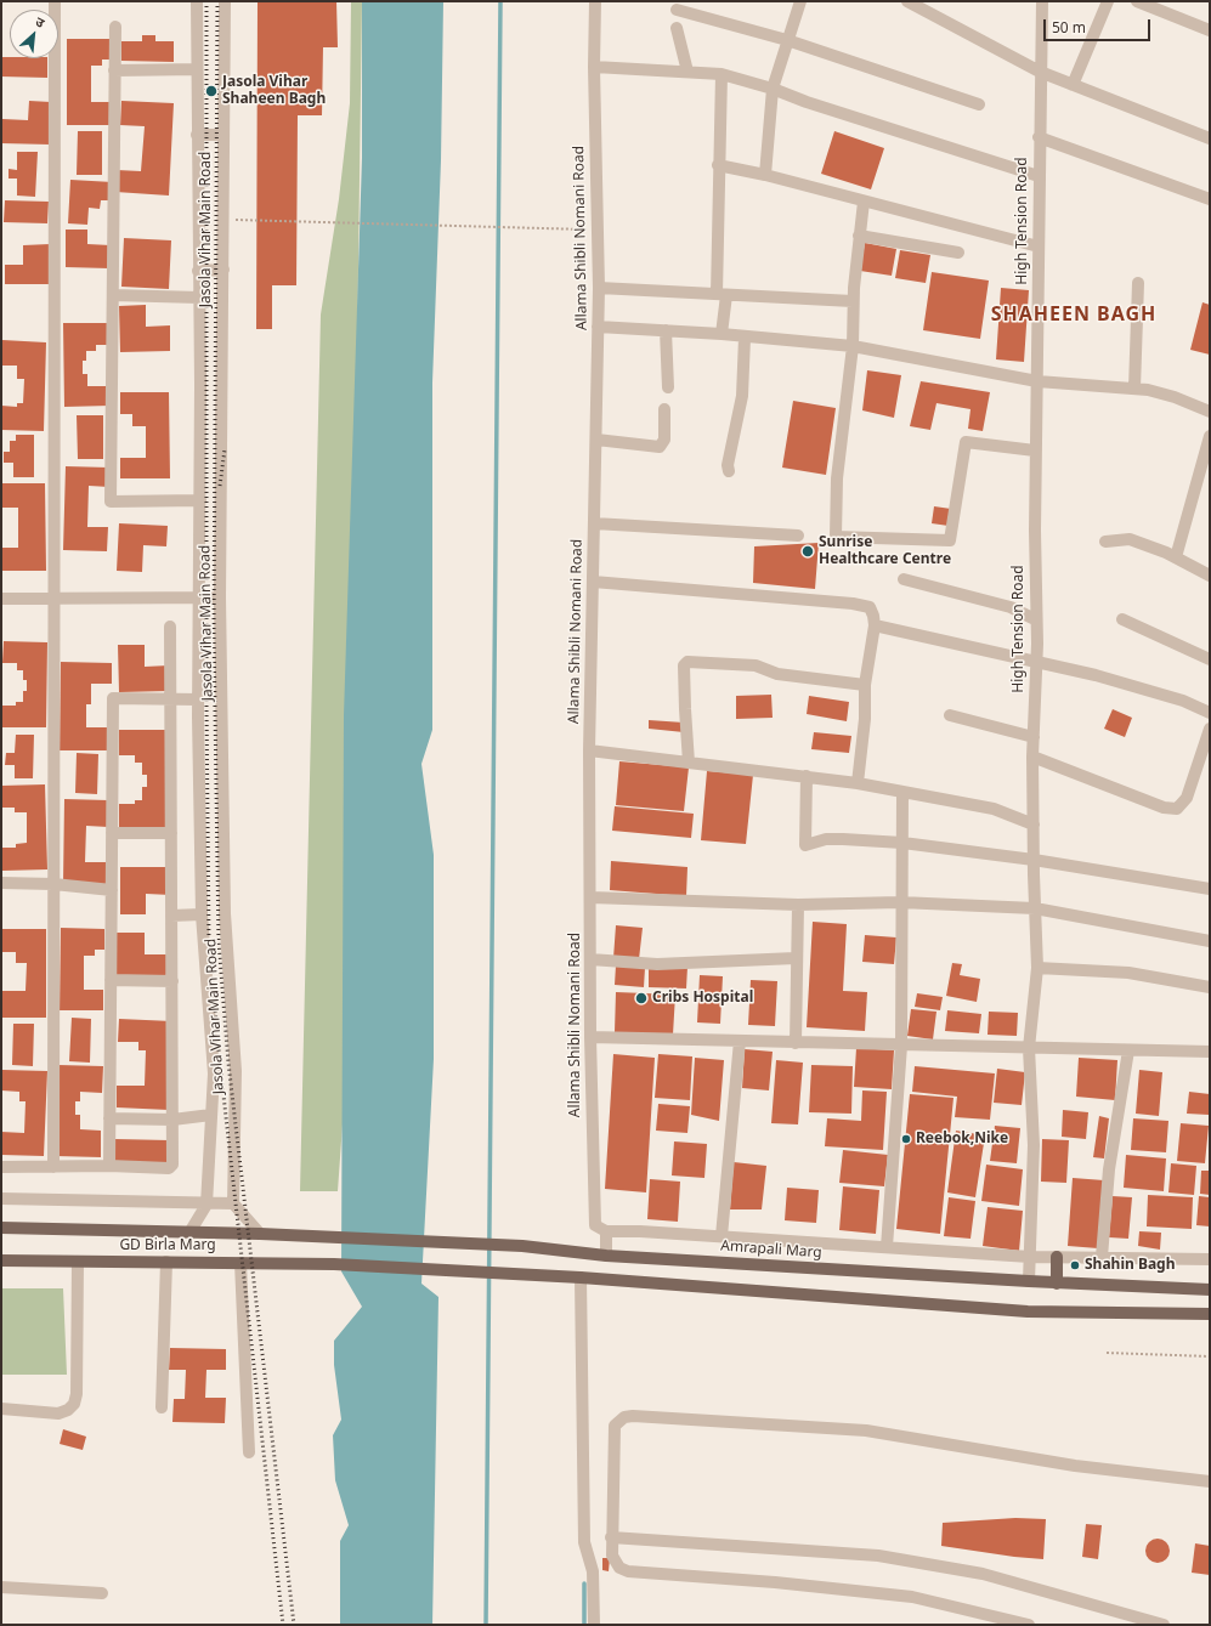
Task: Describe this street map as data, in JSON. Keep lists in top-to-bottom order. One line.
{"streets":{"main road":["GD Birla Marg","Amrapali Marg"],"street":["High Tension Road","Jasola Vihar Main Road","Allama Shibli Nomani Road"]},"crossings":[["High Tension Road","Amrapali Marg"],["Jasola Vihar Main Road","GD Birla Marg"],["GD Birla Marg","Amrapali Marg"]],"districts":["SHAHEEN BAGH"],"places":["Jasola Vihar Shaheen Bagh","Sunrise Healthcare Centre","Cribs Hospital","Reebok,Nike","Shahin Bagh"],"scale_bar":"50 m","north":"top right"}
